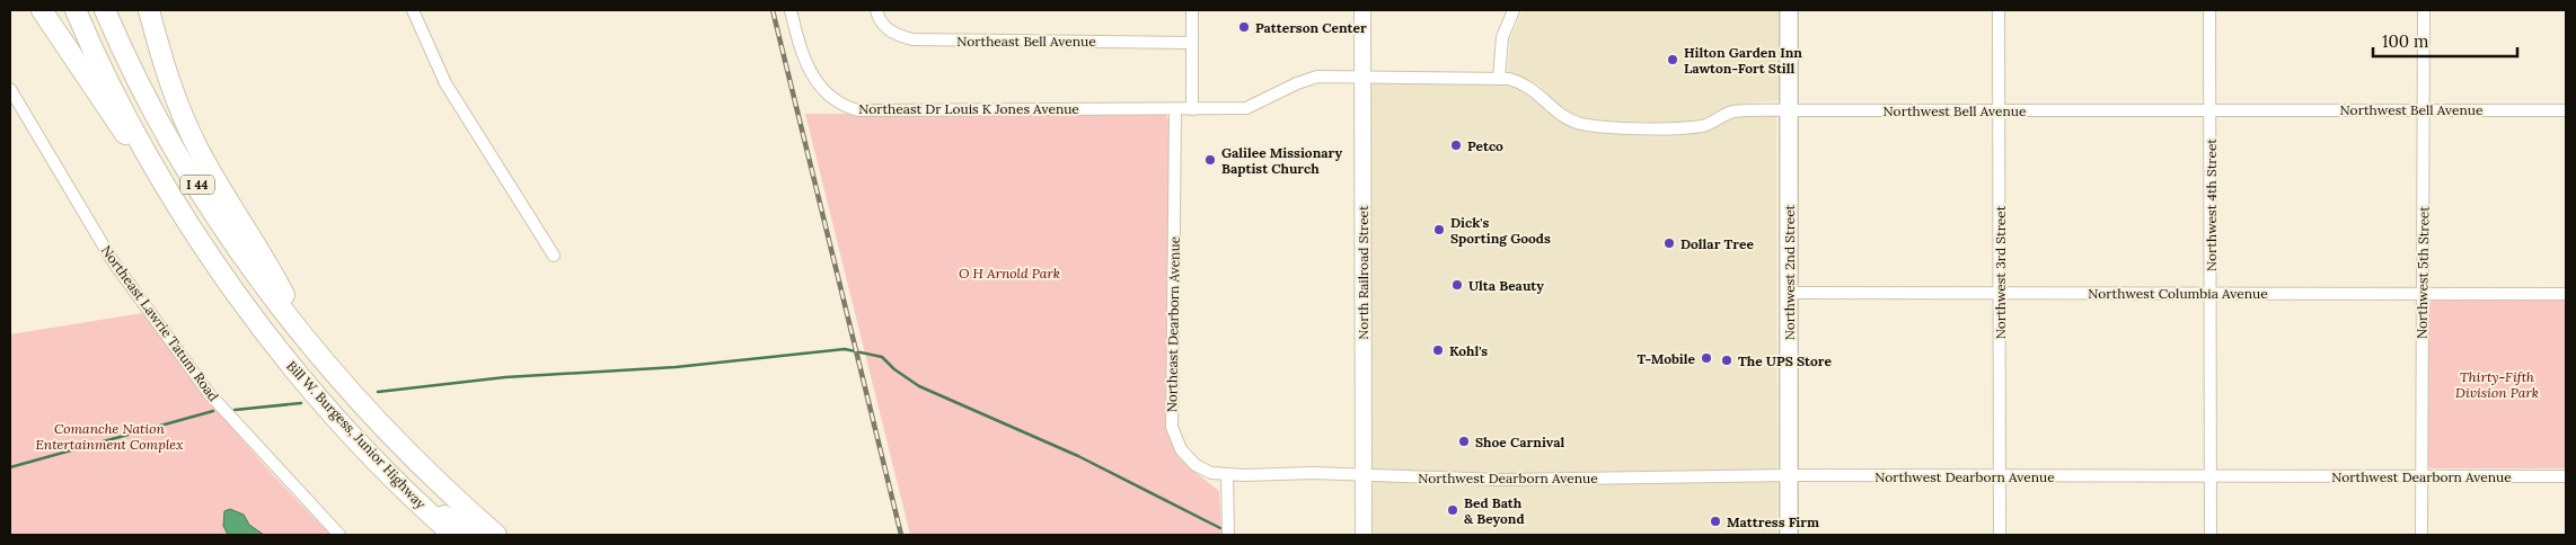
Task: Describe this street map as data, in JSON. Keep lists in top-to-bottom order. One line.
{"streets":{"highway":["I 44","Bill W. Burgess, Junior Highway"],"main road":["Northwest 2nd Street"],"street":["Northeast Bell Avenue","Northeast Dr Louis K Jones Avenue","Northwest Bell Avenue","Northwest 4th Street","North Railroad Street","Northwest 3rd Street","Northwest 5th Street","Northwest Columbia Avenue","Northeast Lawrie Tatum Road","Northeast Dearborn Avenue","Northwest Dearborn Avenue"]},"crossings":[["Northeast Dr Louis K Jones Avenue","Northeast Dearborn Avenue"],["Northwest Bell Avenue","Northwest 4th Street"],["Northwest Bell Avenue","North Railroad Street"],["Northwest Bell Avenue","Northwest 2nd Street"],["Northwest Bell Avenue","Northwest 3rd Street"],["Northwest Bell Avenue","Northwest 5th Street"],["Northwest 4th Street","Northwest Columbia Avenue"],["Northwest 4th Street","Northwest Dearborn Avenue"],["North Railroad Street","Northeast Dearborn Avenue"],["North Railroad Street","Northwest Dearborn Avenue"],["Northwest 2nd Street","Northwest Columbia Avenue"],["Northwest 2nd Street","Northwest Dearborn Avenue"],["Northwest 3rd Street","Northwest Columbia Avenue"],["Northwest 3rd Street","Northwest Dearborn Avenue"],["Northwest 5th Street","Northwest Columbia Avenue"],["Northwest 5th Street","Northwest Dearborn Avenue"],["Northeast Dearborn Avenue","Northwest Dearborn Avenue"]],"parks":["O H Arnold Park","Thirty-Fifth Division Park","Comanche Nation Entertainment Complex"],"places":["Patterson Center","Hilton Garden Inn Lawton-Fort Still","Petco","Galilee Missionary Baptist Church","Dick's Sporting Goods","Dollar Tree","Ulta Beauty","Kohl's","T-Mobile","The UPS Store","Shoe Carnival","Bed Bath & Beyond","Mattress Firm"],"scale_bar":"100 m"}
